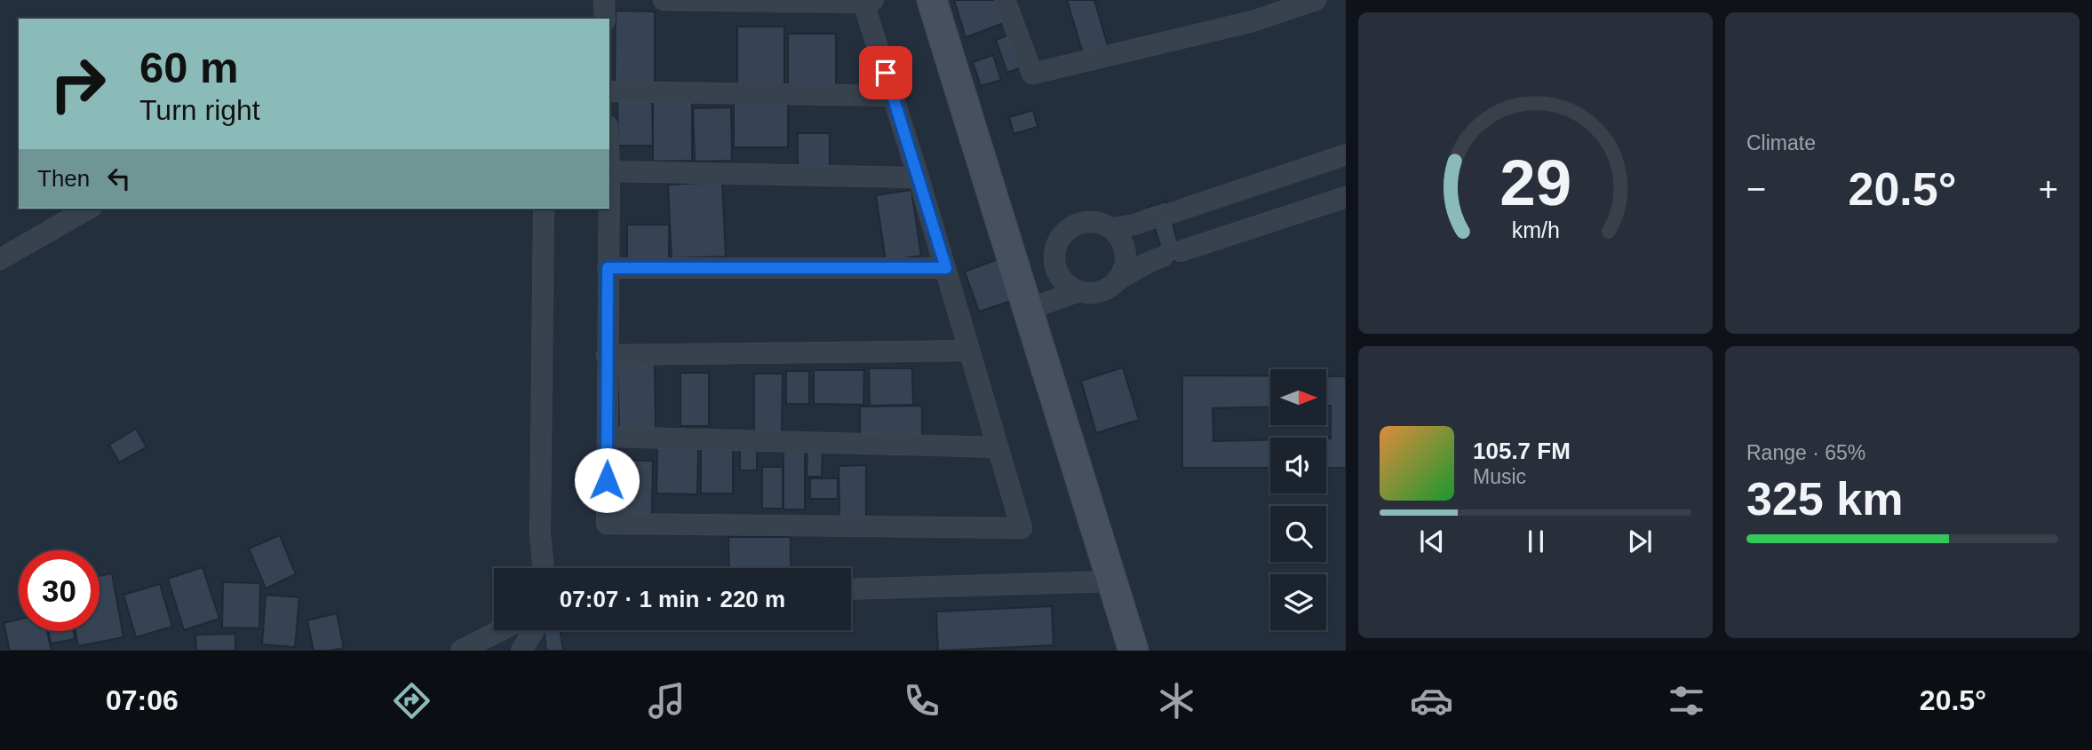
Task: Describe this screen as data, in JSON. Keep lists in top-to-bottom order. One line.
{"north":"right","page":{"tile":["Climate",["Range · 65%","325 km"]],"turn":["60 m","Turn right"],"then":"Then","heat":["−","20.5°","+"],"song":["105.7 FM","Music"],"limit":"30","trip":"07:07 · 1 min · 220 m","tabs":["07:06","20.5°"],"gauge":["29","km/h"]}}
